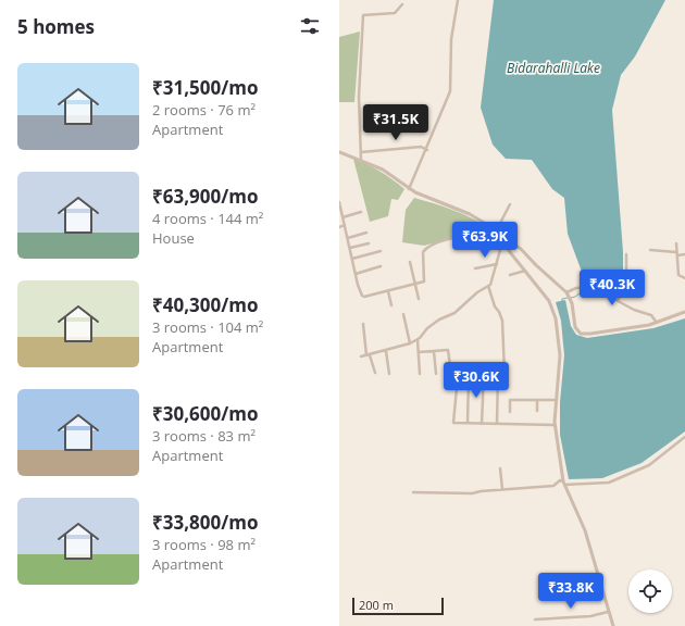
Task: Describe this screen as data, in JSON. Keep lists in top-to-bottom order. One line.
{"water":["Bidarahalli Lake"],"scale_bar":"200 m","page":{"heading":"5 homes","list":[{"name":"₹31,500/mo","note":"2 rooms · 76 m² · Apartment"},{"name":"₹63,900/mo","note":"4 rooms · 144 m² · House"},{"name":"₹40,300/mo","note":"3 rooms · 104 m² · Apartment"},{"name":"₹30,600/mo","note":"3 rooms · 83 m² · Apartment"},{"name":"₹33,800/mo","note":"3 rooms · 98 m² · Apartment"}],"price":["₹31.5K","₹63.9K","₹40.3K","₹30.6K","₹33.8K"],"scale":"200 m"}}
